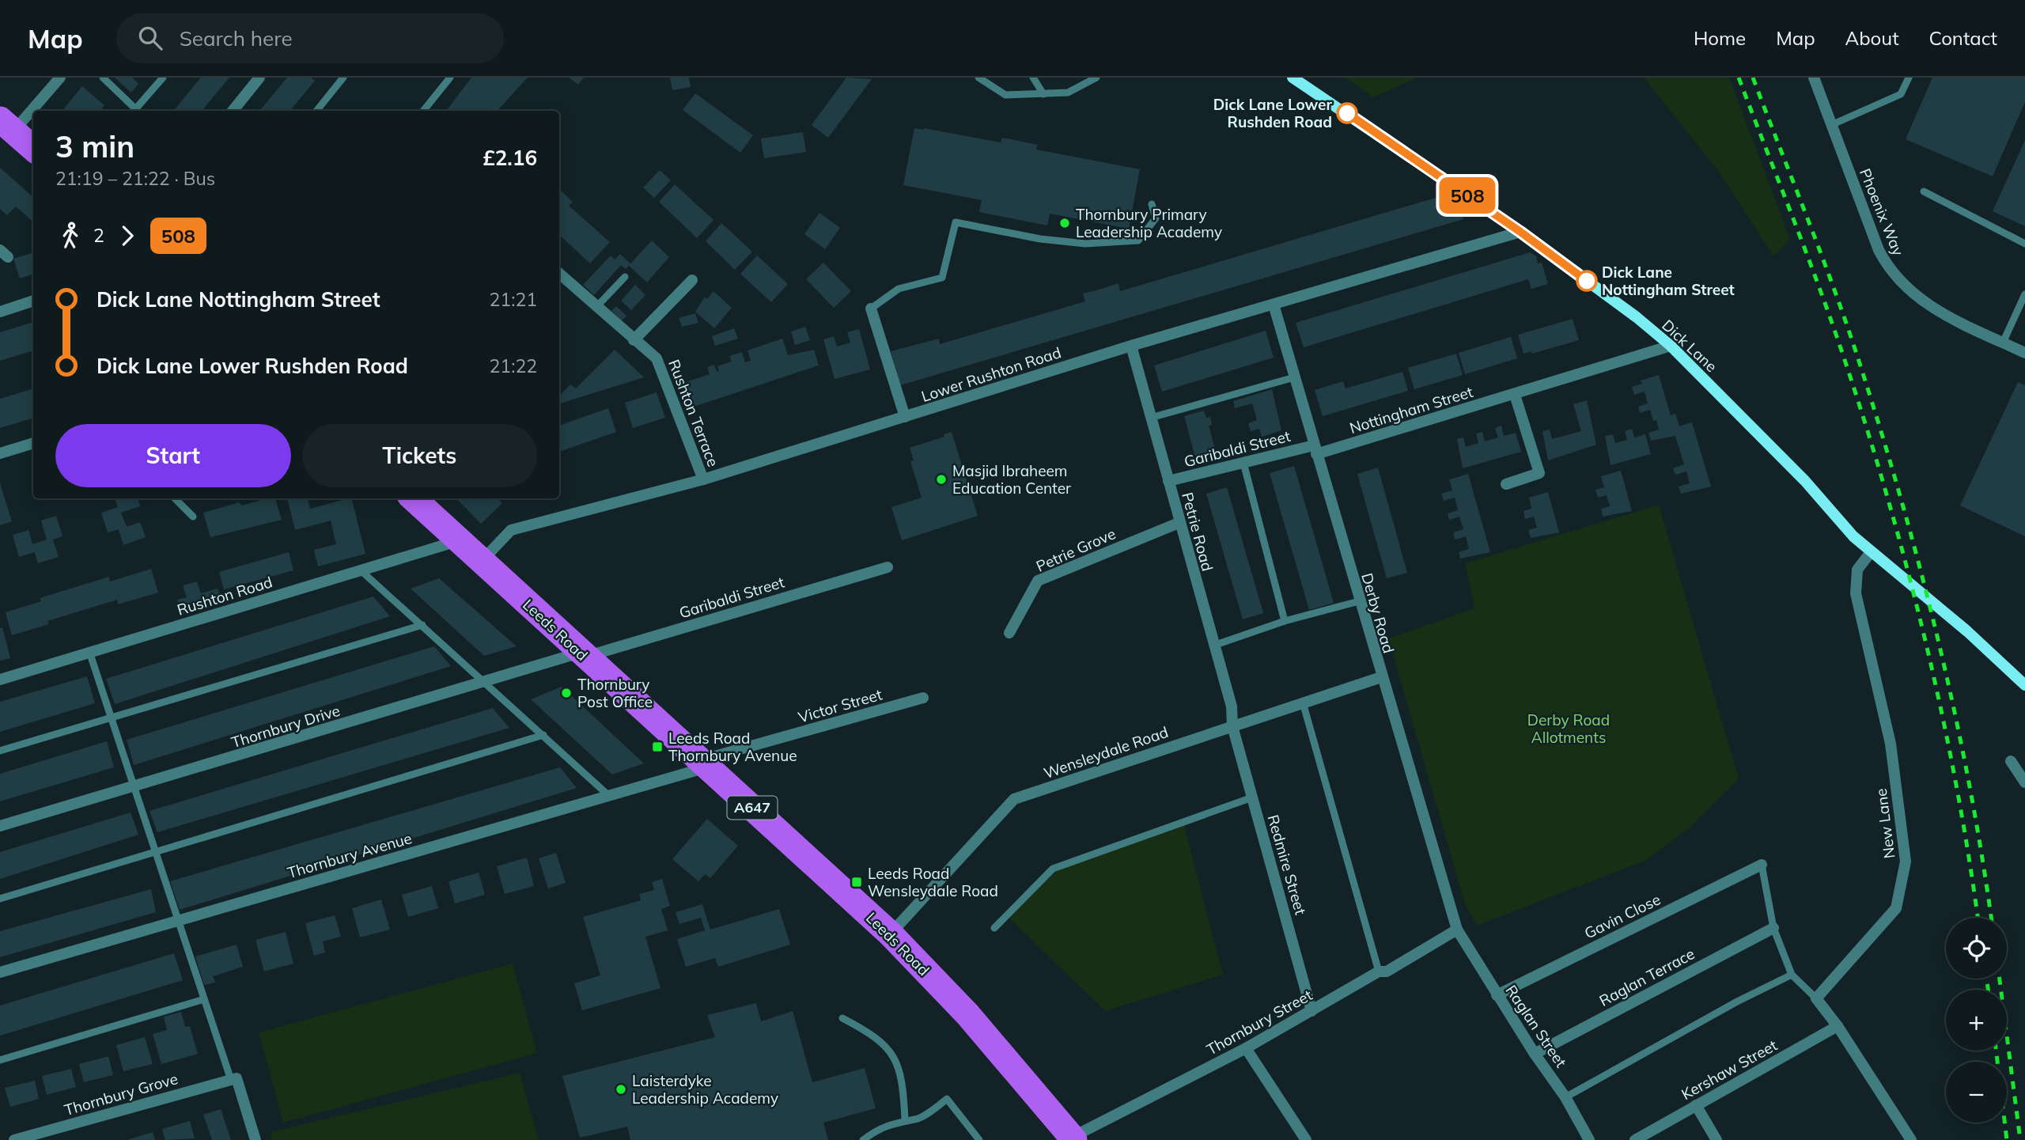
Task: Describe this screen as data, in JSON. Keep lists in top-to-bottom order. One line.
{"streets":{"highway":["Leeds Road","A647"],"street":["Phoenix Way","Dick Lane","Lower Rushton Road","Nottingham Street","Rushton Terrace","Garibaldi Street","Petrie Road","Petrie Grove","Rushton Road","Derby Road","Victor Street","Thornbury Drive","Wensleydale Road","New Lane","Thornbury Avenue","Redmire Street","Gavin Close","Raglan Terrace","Thornbury Street","Raglan Street","Kershaw Street","Thornbury Grove"]},"crossings":[["Dick Lane","Lower Rushton Road"],["Dick Lane","Nottingham Street"],["Dick Lane","New Lane"],["Lower Rushton Road","Rushton Terrace"],["Lower Rushton Road","Petrie Road"],["Lower Rushton Road","Derby Road"],["Lower Rushton Road","Leeds Road"],["Nottingham Street","Garibaldi Street"],["Nottingham Street","Derby Road"],["Garibaldi Street","Petrie Road"],["Garibaldi Street","Derby Road"],["Garibaldi Street","Leeds Road"],["Garibaldi Street","Thornbury Drive"],["Petrie Road","Petrie Grove"],["Petrie Road","Wensleydale Road"],["Petrie Road","Redmire Street"],["Rushton Road","Leeds Road"],["Derby Road","Wensleydale Road"],["Derby Road","Thornbury Street"],["Derby Road","Raglan Street"],["Leeds Road","Victor Street"],["Leeds Road","Thornbury Drive"],["Leeds Road","Wensleydale Road"],["Leeds Road","Thornbury Avenue"],["Leeds Road","Thornbury Street"],["Victor Street","Thornbury Avenue"],["Wensleydale Road","Redmire Street"],["Redmire Street","Thornbury Street"],["Gavin Close","Raglan Street"],["Raglan Terrace","Raglan Street"],["Thornbury Street","Raglan Street"]],"parks":["Derby Road Allotments"],"places":{"other":["Dick Lane Lower Rushden Road","Thornbury Primary Leadership Academy","Dick Lane Nottingham Street","Masjid Ibraheem Education Center","Thornbury Post Office","Laisterdyke Leadership Academy"],"transit":["Leeds Road Thornbury Avenue","Leeds Road Wensleydale Road"]},"lines":["bus line 508"],"page":{"header":"Map","search":"Search here","nav":["Home","Map","About","Contact"],"on_map":"508","heading":["3 min","21:19 – 21:22 · Bus","£2.16"],"legs":["2","508"],"list":[{"name":"Dick Lane Nottingham Street","value":"21:21"},{"name":"Dick Lane Lower Rushden Road","value":"21:22"}],"buttons":["Start","Tickets"],"map_buttons":["+","−"]}}
